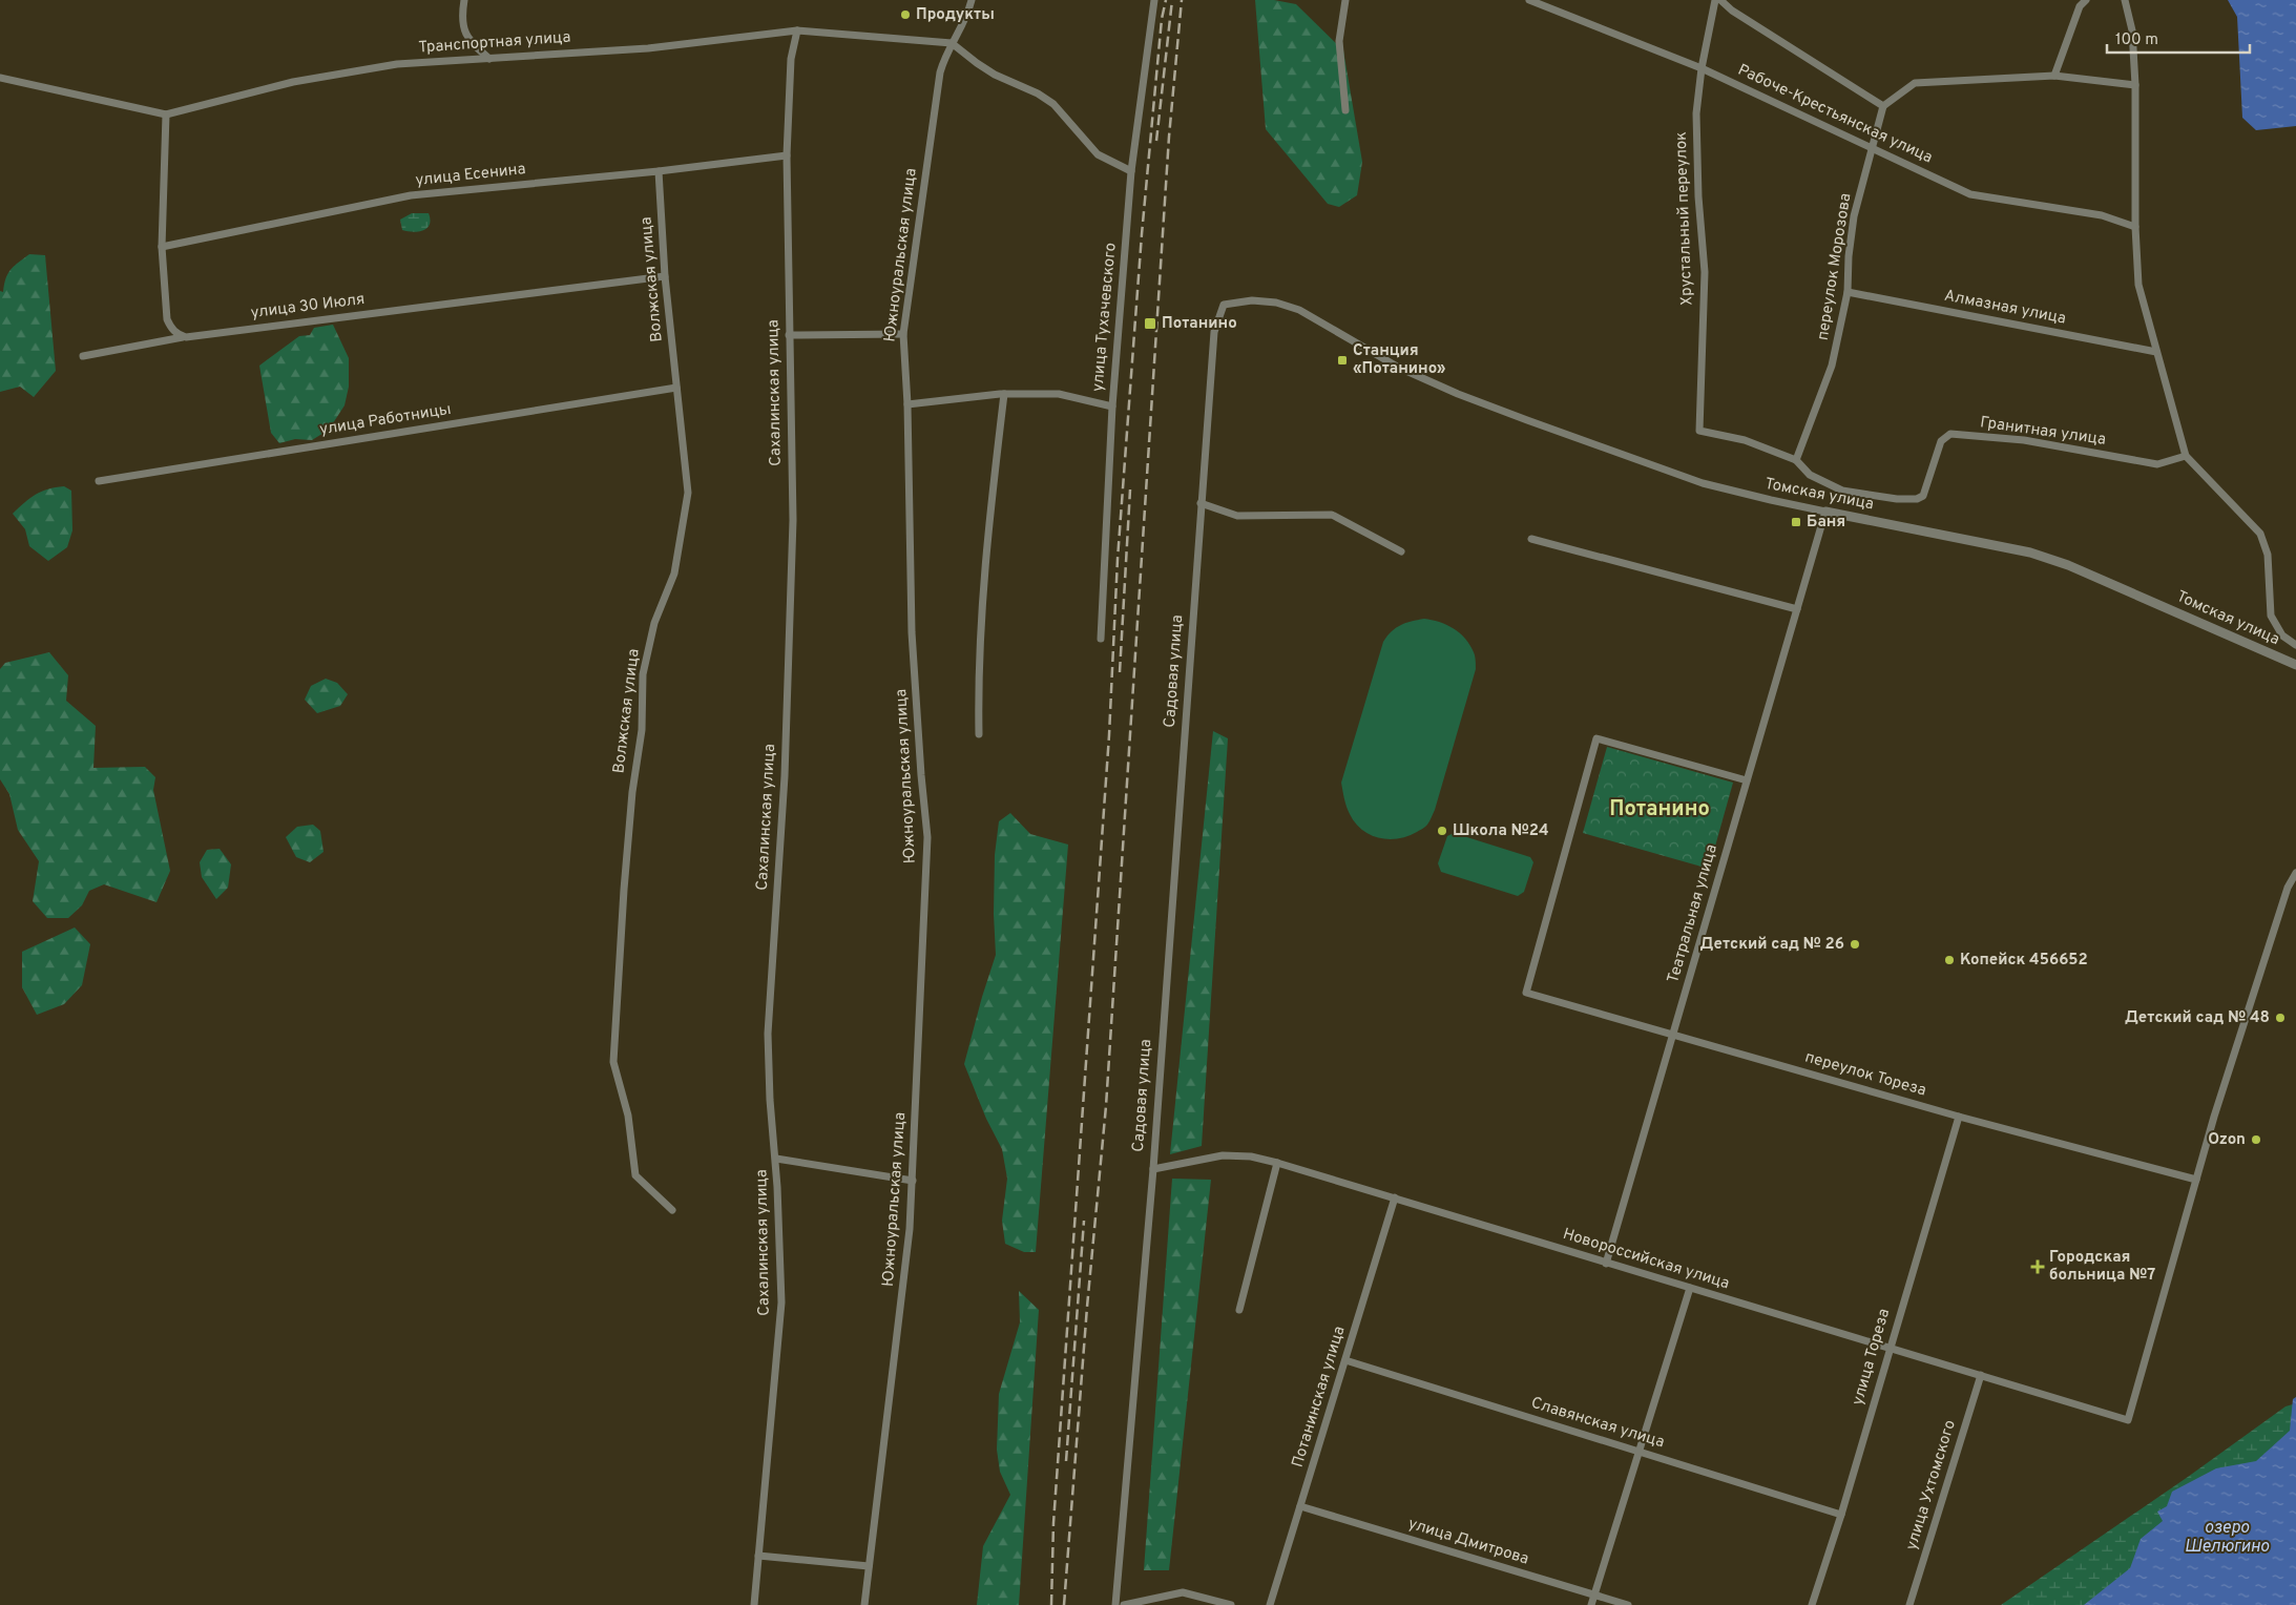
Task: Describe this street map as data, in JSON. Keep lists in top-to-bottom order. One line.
{"streets":{"street":["Транспортная улица","Рабоче-Крестьянская улица","улица Есенина","Хрустальный переулок","Южноуральская улица","переулок Морозова","Волжская улица","улица 30 Июля","Алмазная улица","улица Тухачевского","Сахалинская улица","улица Работницы","Гранитная улица","Томская улица","Садовая улица","Театральная улица","переулок Тореза","Новороссийская улица","улица Тореза","Потанинская улица","Славянская улица","улица Ухтомского","улица Дмитрова"]},"crossings":[["Транспортная улица","Южноуральская улица"],["Транспортная улица","Сахалинская улица"],["Рабоче-Крестьянская улица","Хрустальный переулок"],["Рабоче-Крестьянская улица","переулок Морозова"],["улица Есенина","Волжская улица"],["улица Есенина","Сахалинская улица"],["Хрустальный переулок","Гранитная улица"],["переулок Морозова","Алмазная улица"],["переулок Морозова","Гранитная улица"],["Волжская улица","улица 30 Июля"],["Волжская улица","улица Работницы"],["Томская улица","Садовая улица"],["Томская улица","Театральная улица"],["Садовая улица","Новороссийская улица"],["Театральная улица","переулок Тореза"],["Театральная улица","Новороссийская улица"],["переулок Тореза","Новороссийская улица"],["переулок Тореза","улица Тореза"],["Новороссийская улица","улица Тореза"],["Новороссийская улица","Потанинская улица"],["Новороссийская улица","улица Ухтомского"],["улица Тореза","Славянская улица"],["Потанинская улица","Славянская улица"],["Потанинская улица","улица Дмитрова"]],"districts":["Потанино"],"water":["озеро Шелюгино"],"places":{"other":["Продукты","Школа №24","Детский сад № 26","Копейск 456652","Детский сад № 48","Ozon"],"transit":["Потанино","Станция «Потанино»","Баня"],"health":["Городская больница №7"]},"scale_bar":"100 m"}
